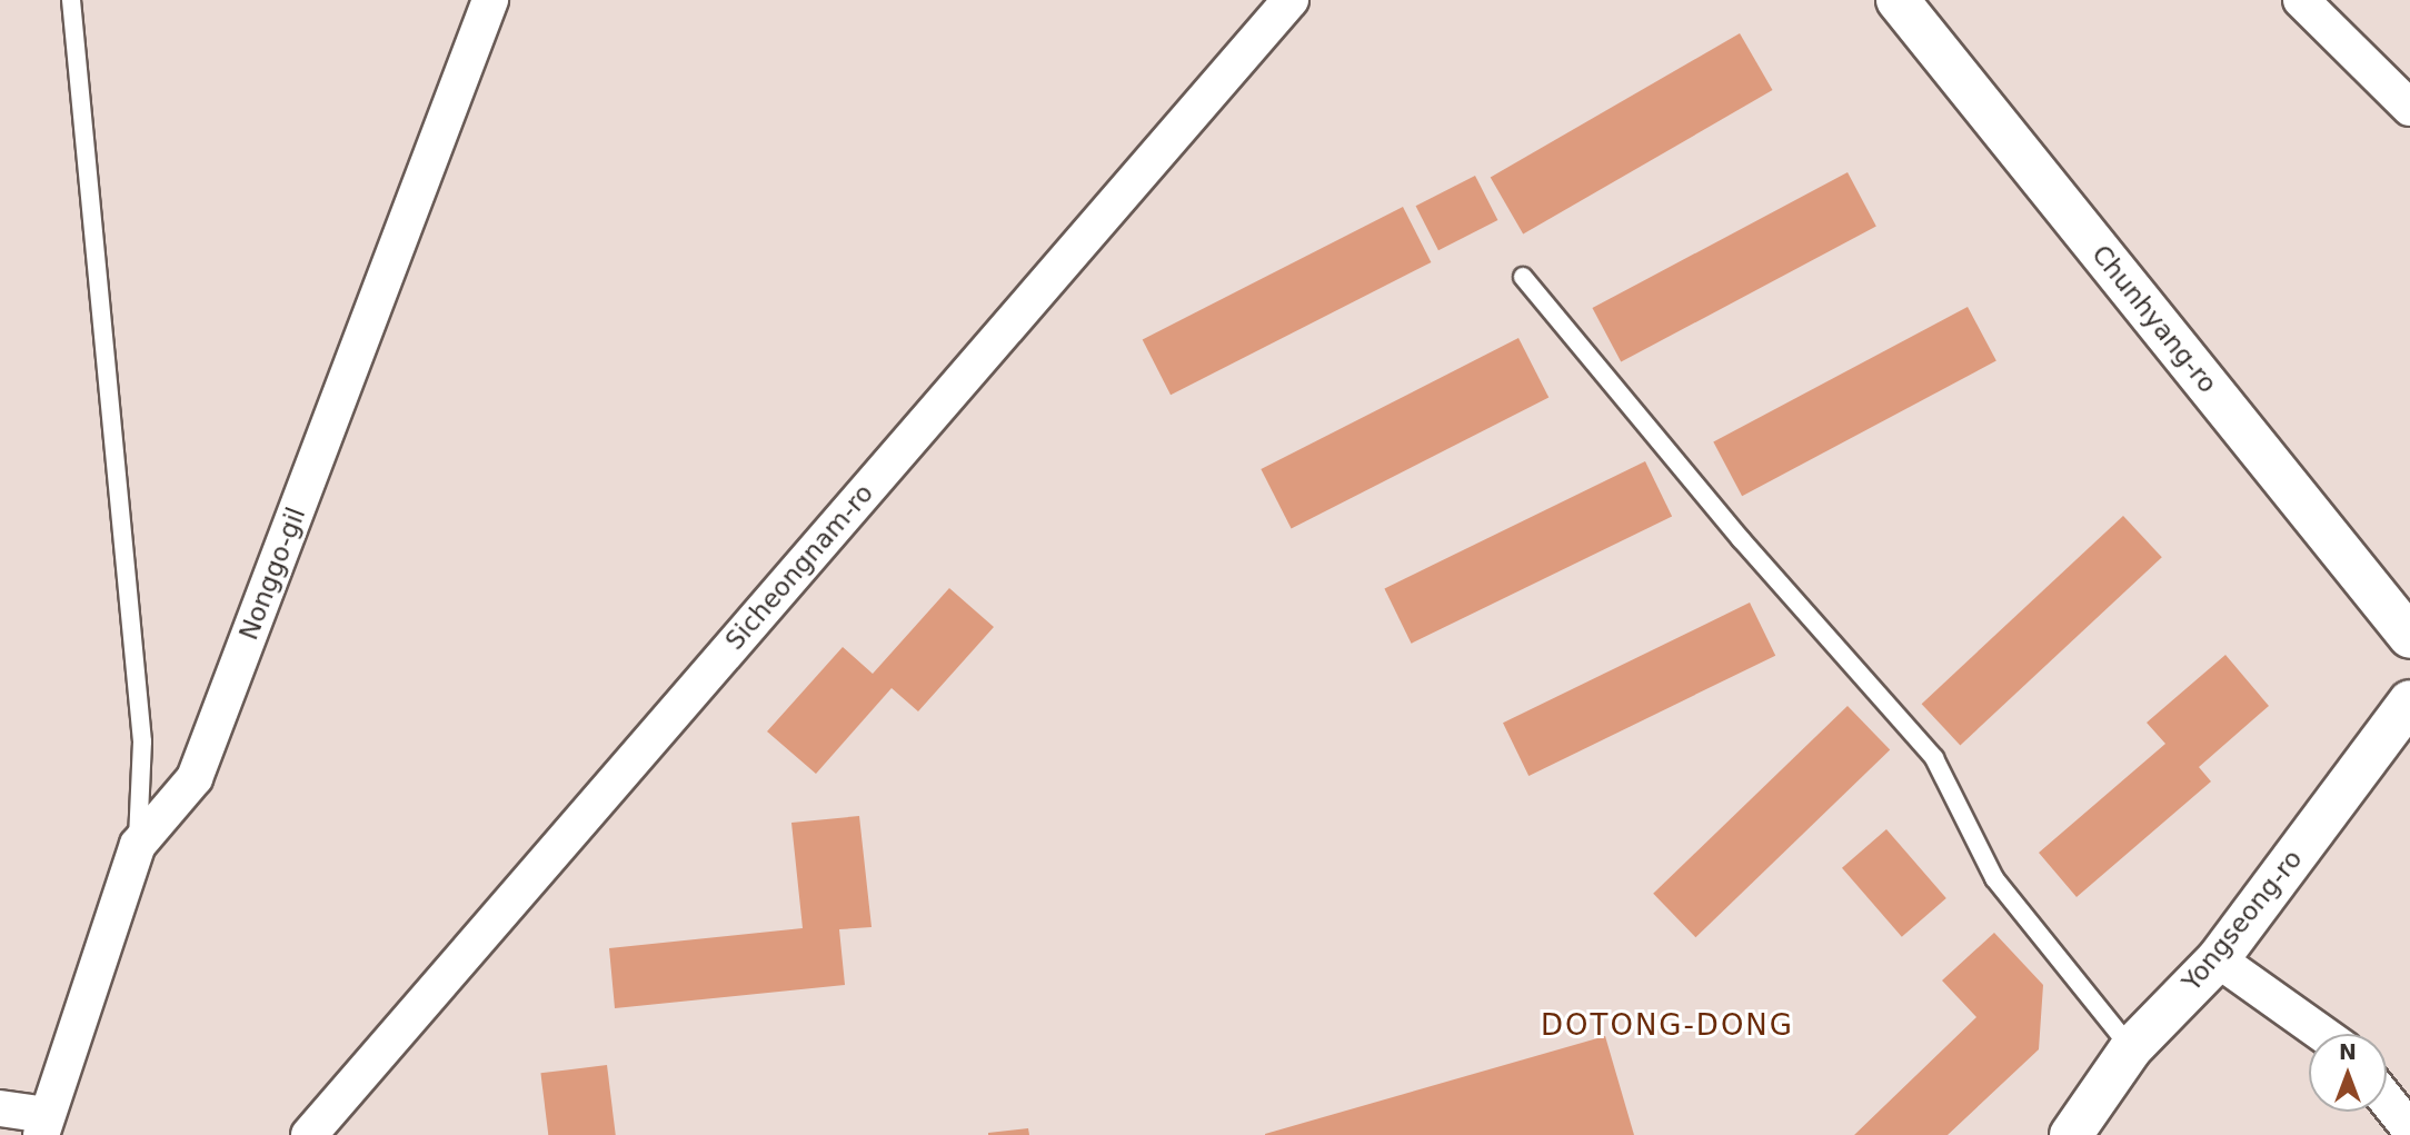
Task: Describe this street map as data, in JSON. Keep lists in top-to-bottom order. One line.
{"streets":{"street":["Chunhyang-ro","Sicheongnam-ro","Nonggo-gil","Yongseong-ro"]},"districts":["DOTONG-DONG"],"north":"top"}
